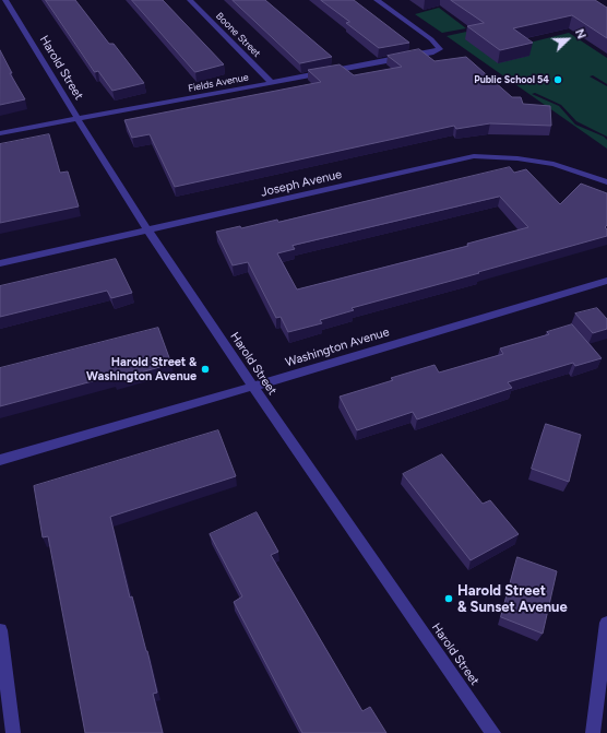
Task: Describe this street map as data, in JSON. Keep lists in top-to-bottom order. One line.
{"streets":{"street":["Boone Street","Harold Street","Fields Avenue","Joseph Avenue","Washington Avenue"]},"crossings":[["Boone Street","Fields Avenue"],["Harold Street","Fields Avenue"],["Harold Street","Joseph Avenue"],["Harold Street","Washington Avenue"]],"places":["Public School 54","Harold Street & Washington Avenue","Harold Street & Sunset Avenue"],"north":"top right"}
